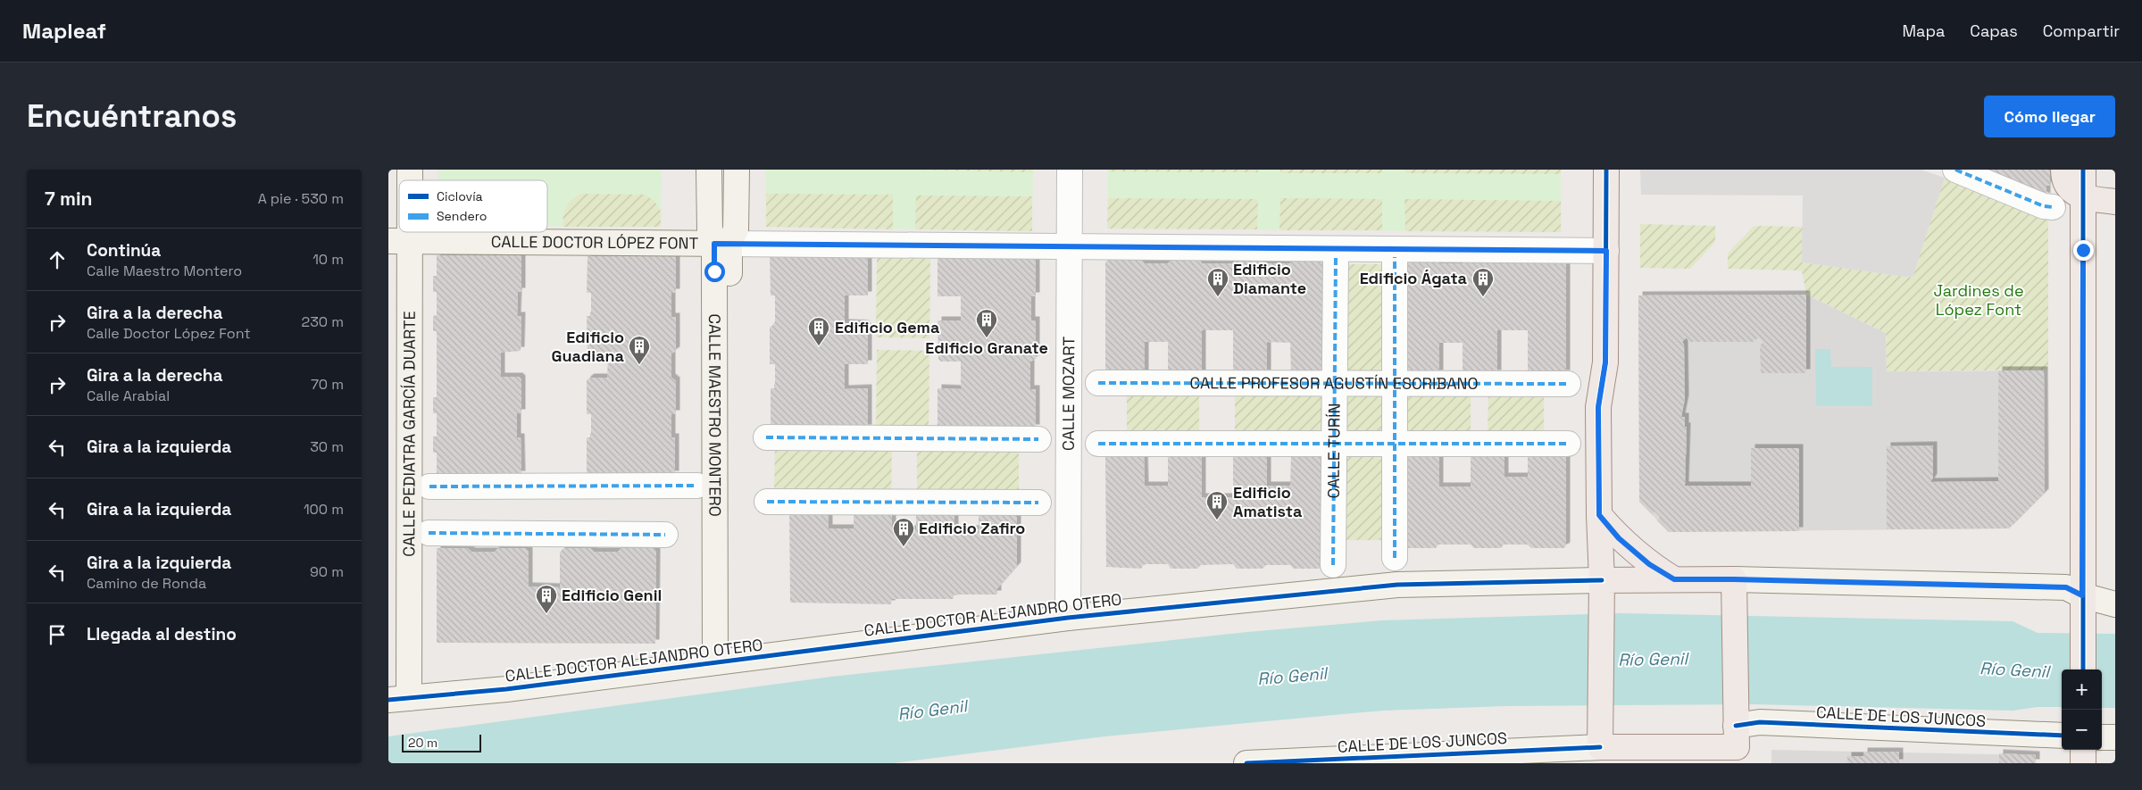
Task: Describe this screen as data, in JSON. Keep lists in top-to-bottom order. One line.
{"streets":{"main road":["CALLE DOCTOR LÓPEZ FONT","CALLE MAESTRO MONTERO","CALLE PEDIATRA GARCÍA DUARTE","CALLE DOCTOR ALEJANDRO OTERO","CALLE DE LOS JUNCOS"],"street":["CALLE PROFESOR AGUSTÍN ESCRIBANO","CALLE MOZART","CALLE TURÍN"]},"crossings":[["CALLE DOCTOR LÓPEZ FONT","CALLE MOZART"],["CALLE DOCTOR LÓPEZ FONT","CALLE MAESTRO MONTERO"],["CALLE DOCTOR LÓPEZ FONT","CALLE PEDIATRA GARCÍA DUARTE"],["CALLE PROFESOR AGUSTÍN ESCRIBANO","CALLE TURÍN"],["CALLE MOZART","CALLE DOCTOR ALEJANDRO OTERO"],["CALLE MAESTRO MONTERO","CALLE DOCTOR ALEJANDRO OTERO"],["CALLE PEDIATRA GARCÍA DUARTE","CALLE DOCTOR ALEJANDRO OTERO"]],"water":["Río Genil"],"parks":["Jardines de López Font"],"places":{"building":["Edificio Diamante","Edificio Ágata","Edificio Granate","Edificio Gema","Edificio Guadiana","Edificio Amatista","Edificio Zafiro","Edificio Genil"]},"legend":["Ciclovía","Sendero"],"scale_bar":"20 m","page":{"header":"Mapleaf","nav":["Mapa","Capas","Compartir"],"buttons":"Cómo llegar","title":"Encuéntranos","heading":["7 min","A pie · 530 m"],"list":[["Continúa","Calle Maestro Montero","10 m"],["Gira a la derecha","Calle Doctor López Font","230 m"],["Gira a la derecha","Calle Arabial","70 m"],["Gira a la izquierda","30 m"],["Gira a la izquierda","100 m"],["Gira a la izquierda","Camino de Ronda","90 m"],"Llegada al destino"],"map_buttons":["+","−"],"scale":"20 m"}}
